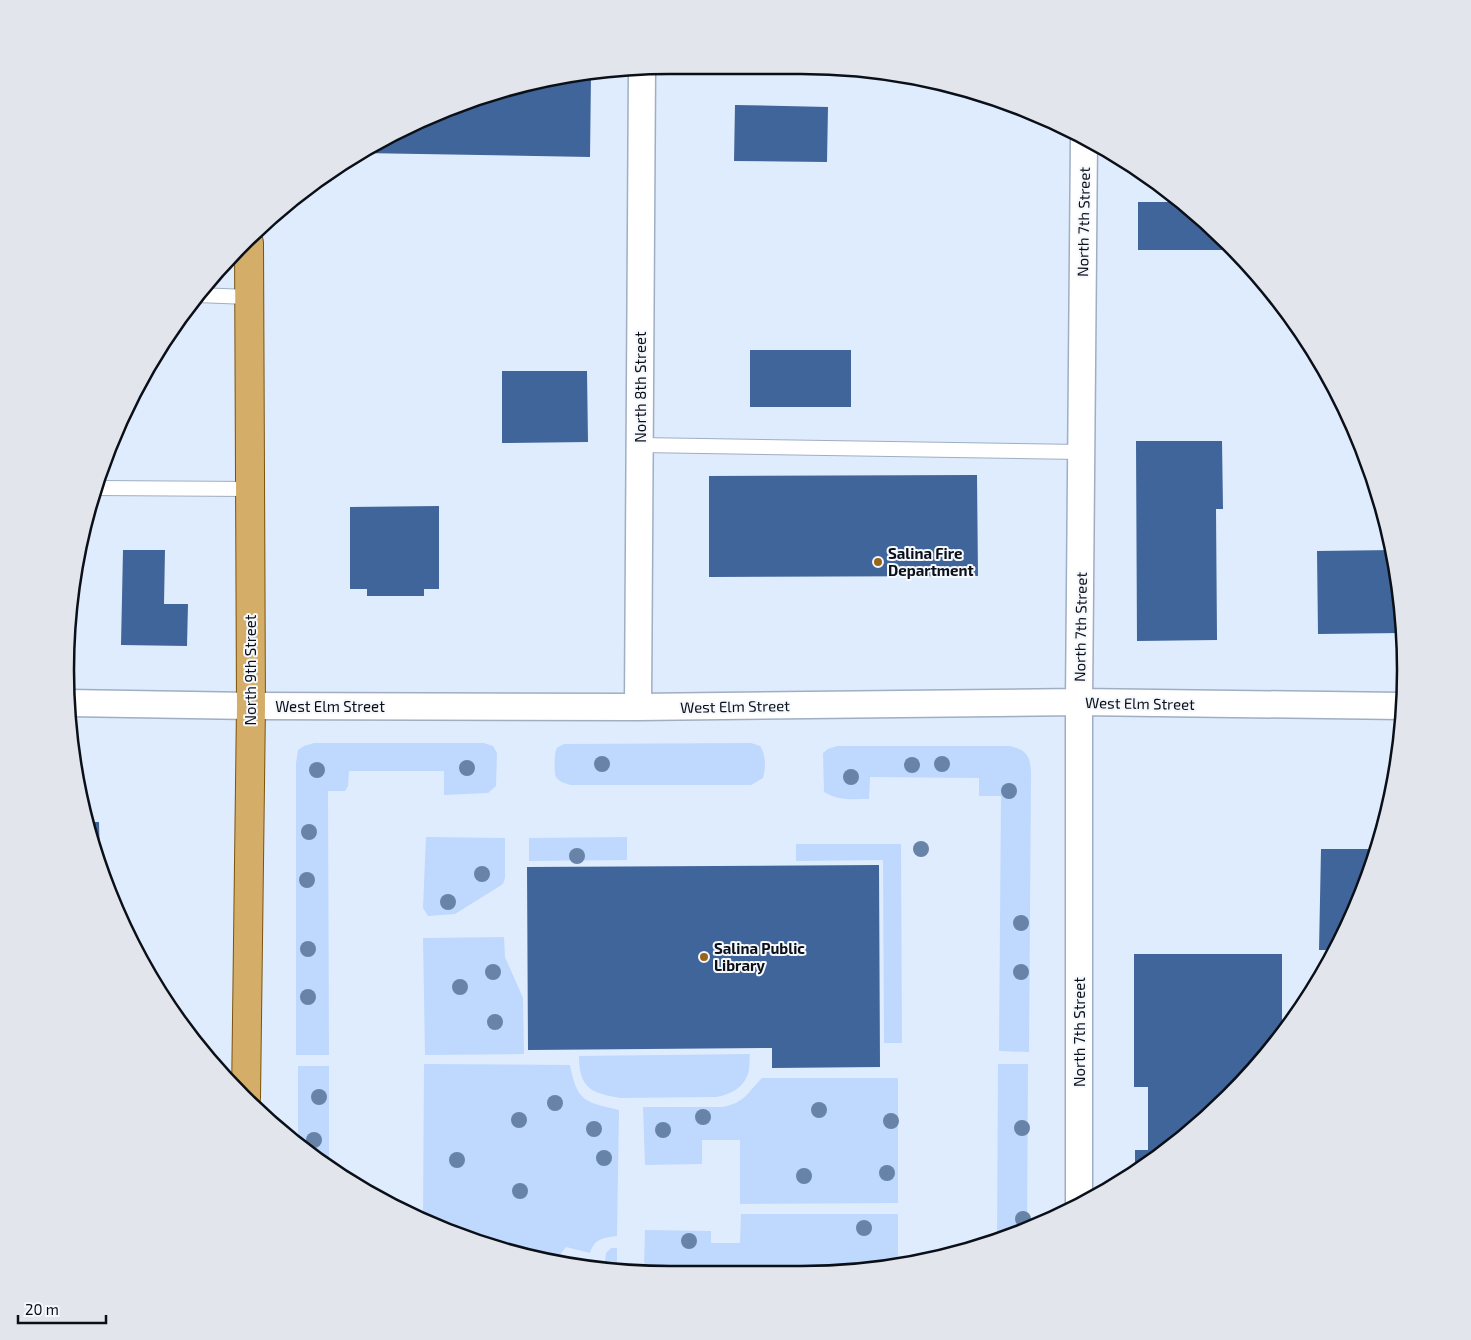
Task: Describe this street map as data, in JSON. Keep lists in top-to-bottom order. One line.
{"streets":{"main road":["North 9th Street"],"street":["North 7th Street","North 8th Street","West Elm Street"]},"crossings":[["North 7th Street","West Elm Street"],["North 8th Street","West Elm Street"],["North 9th Street","West Elm Street"]],"places":["Salina Fire Department","Salina Public Library"],"scale_bar":"20 m"}
